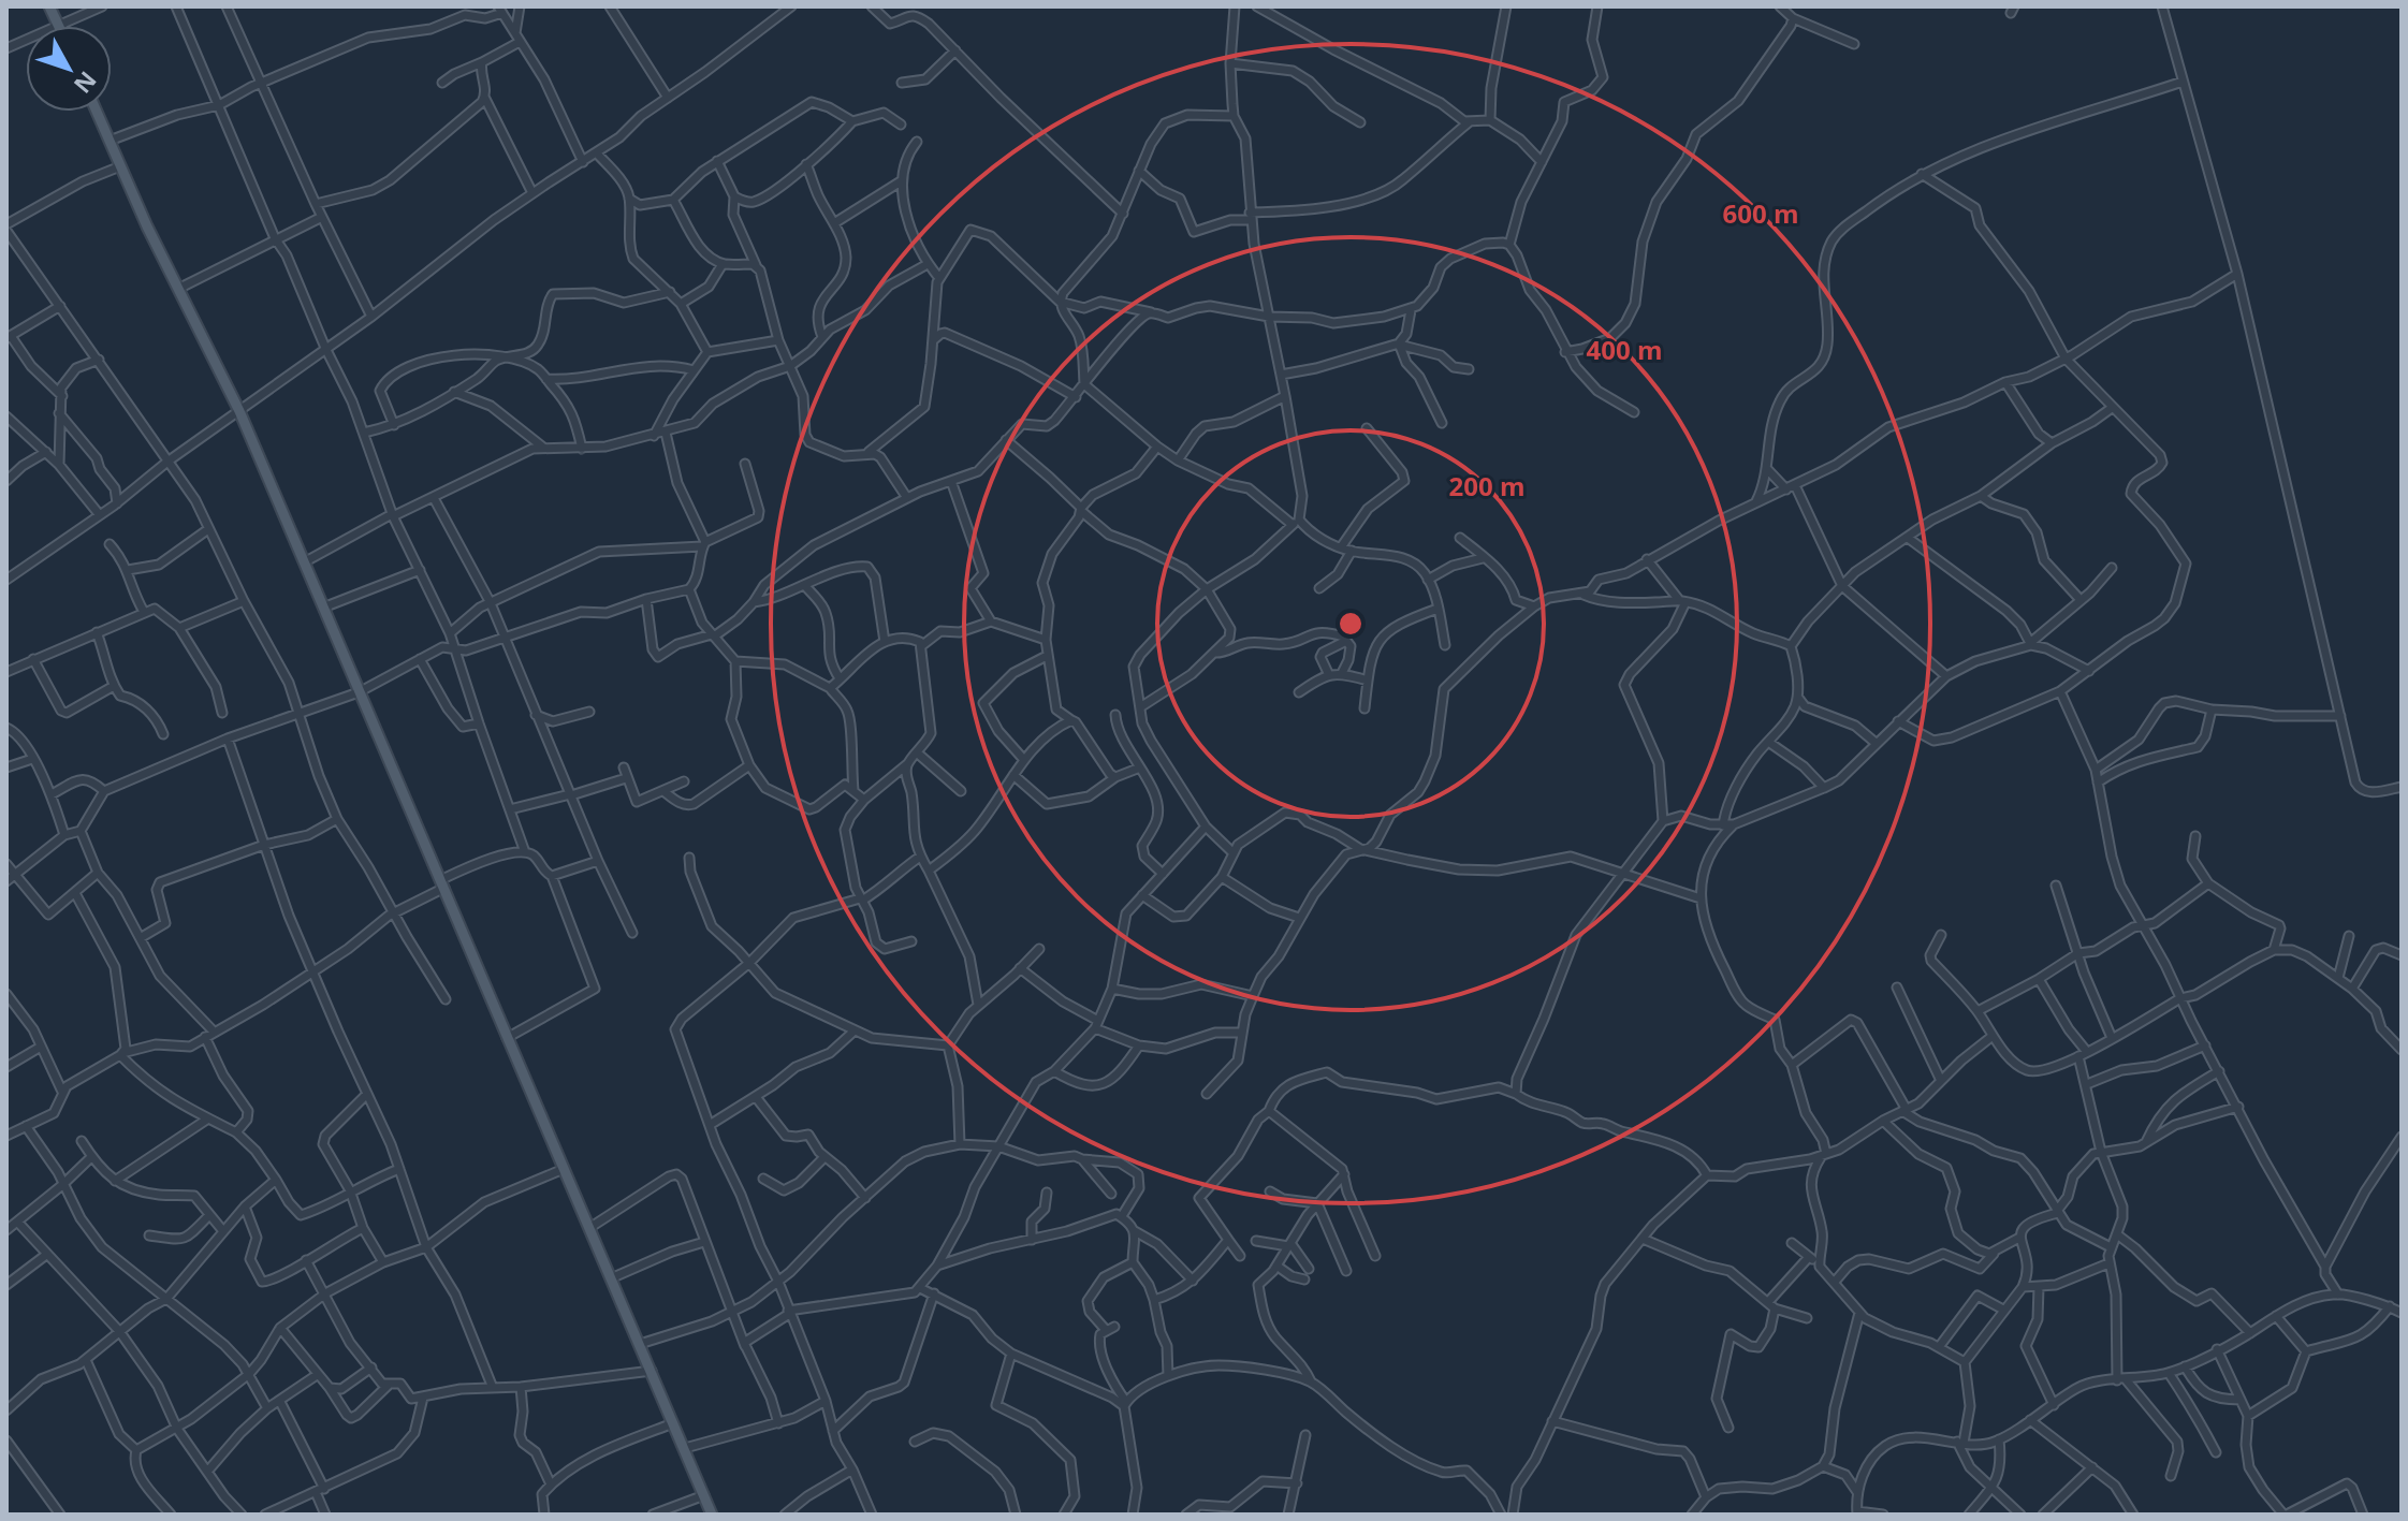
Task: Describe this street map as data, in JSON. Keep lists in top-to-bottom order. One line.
{"north":"bottom right","rings":["600 m","400 m","200 m"]}
